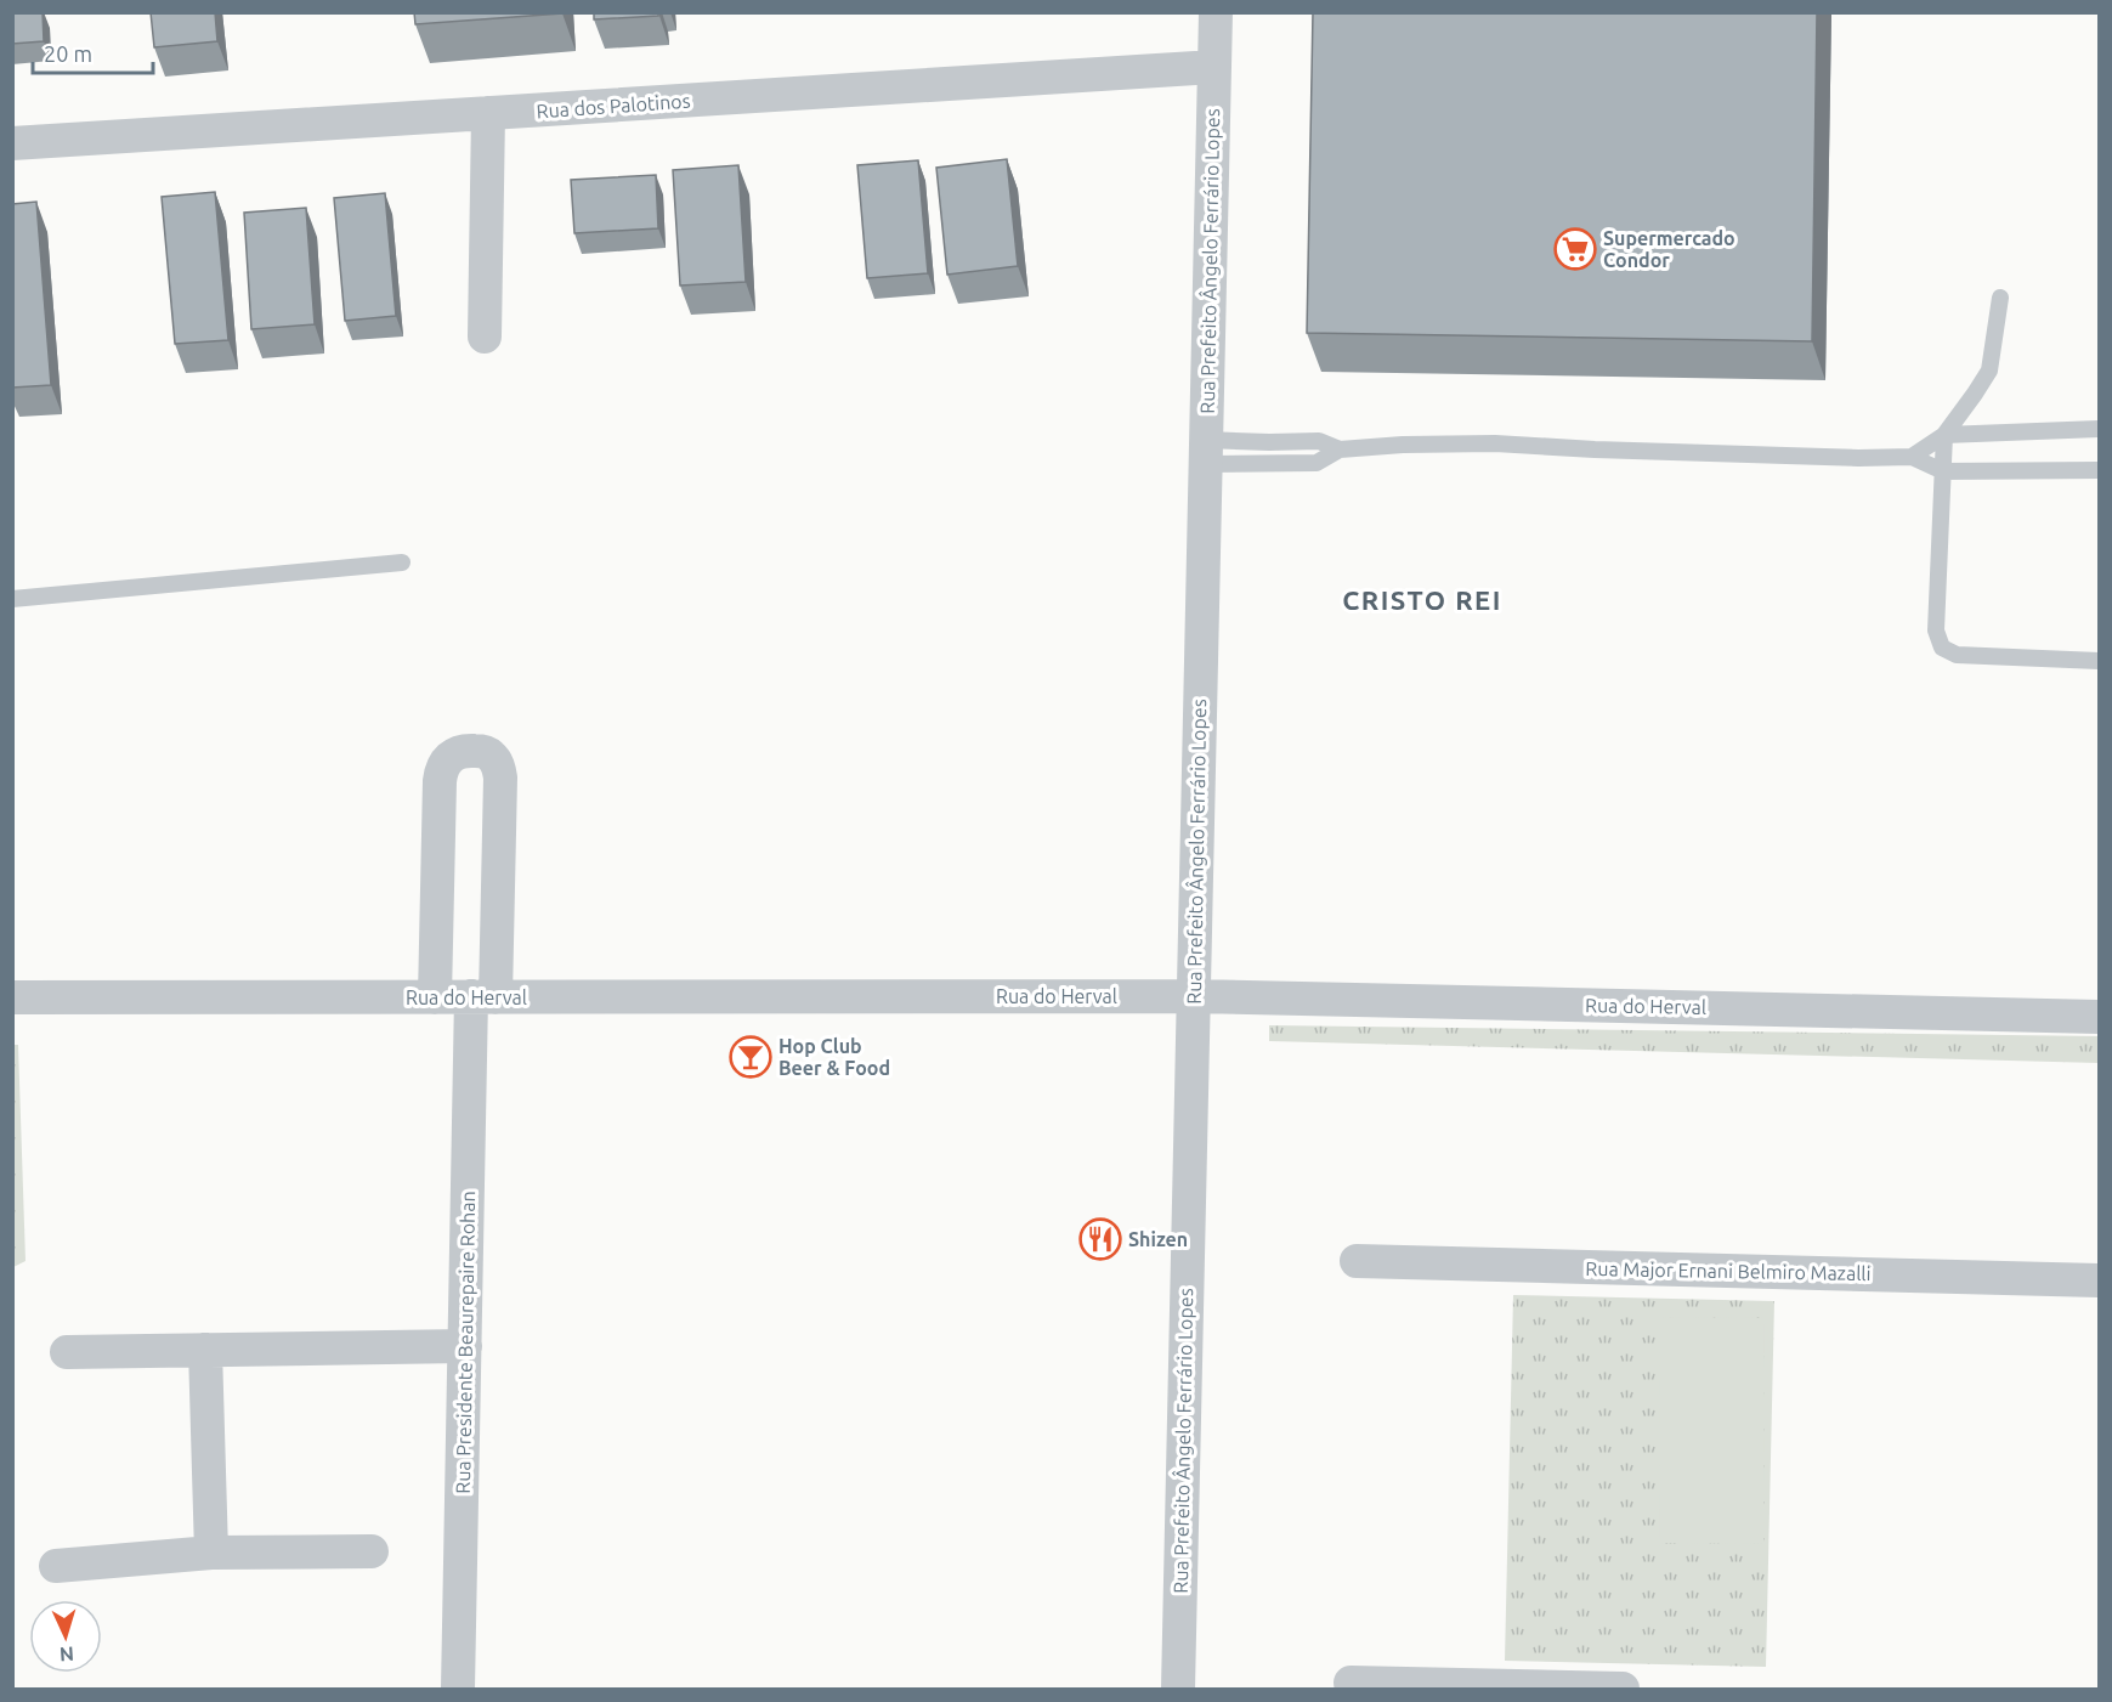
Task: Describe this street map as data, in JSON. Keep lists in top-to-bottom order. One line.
{"streets":{"street":["Rua dos Palotinos","Rua Prefeito Ângelo Ferrário Lopes","Rua do Herval","Rua Major Ernani Belmiro Mazalli","Rua Presidente Beaurepaire Rohan"]},"crossings":[["Rua dos Palotinos","Rua Prefeito Ângelo Ferrário Lopes"],["Rua Prefeito Ângelo Ferrário Lopes","Rua do Herval"],["Rua do Herval","Rua Presidente Beaurepaire Rohan"]],"districts":["CRISTO REI"],"places":{"supermarket":["Supermercado Condor"],"bar":["Hop Club Beer & Food"],"restaurant":["Shizen"]},"scale_bar":"20 m","north":"bottom"}
